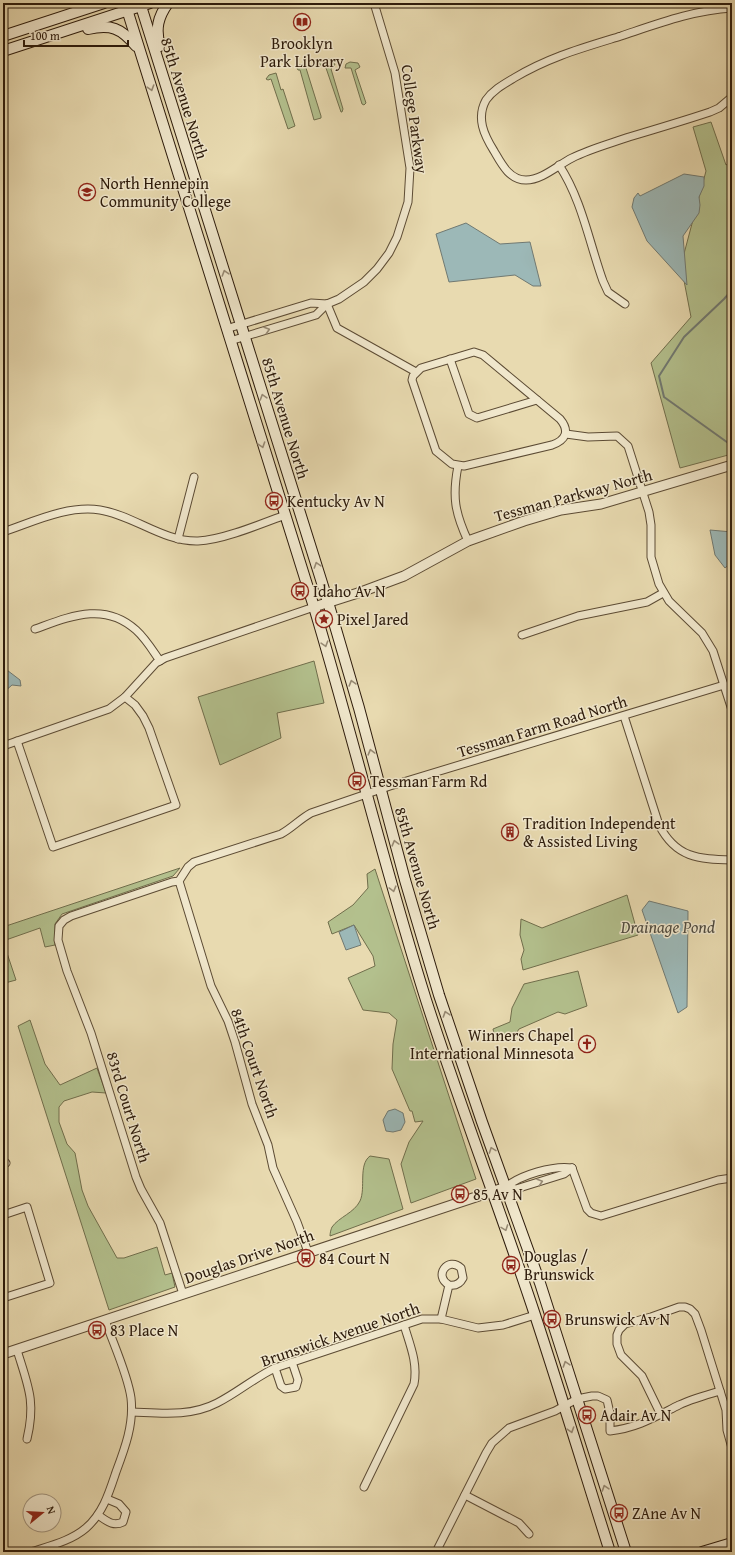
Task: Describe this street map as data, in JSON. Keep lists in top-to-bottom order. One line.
{"streets":{"main road":["85th Avenue North"],"street":["College Parkway","Tessman Parkway North","Tessman Farm Road North","84th Court North","83rd Court North","Douglas Drive North","Brunswick Avenue North"]},"crossings":[["85th Avenue North","College Parkway"],["85th Avenue North","Tessman Parkway North"],["85th Avenue North","Tessman Farm Road North"],["85th Avenue North","Douglas Drive North"],["85th Avenue North","Brunswick Avenue North"],["Tessman Farm Road North","84th Court North"],["Tessman Farm Road North","83rd Court North"],["84th Court North","83rd Court North"],["84th Court North","Douglas Drive North"],["83rd Court North","Douglas Drive North"]],"water":["Drainage Pond"],"places":{"library":["Brooklyn Park Library"],"school or university":["North Hennepin Community College"],"bus stop":["Kentucky Av N","Idaho Av N","Tessman Farm Rd","85 Av N","84 Court N","Douglas / Brunswick","Brunswick Av N","83 Place N","Adair Av N","ZAne Av N"],"place":["Pixel Jared"],"building":["Tradition Independent & Assisted Living"],"church":["Winners Chapel International Minnesota"]},"scale_bar":"100 m","north":"right"}
